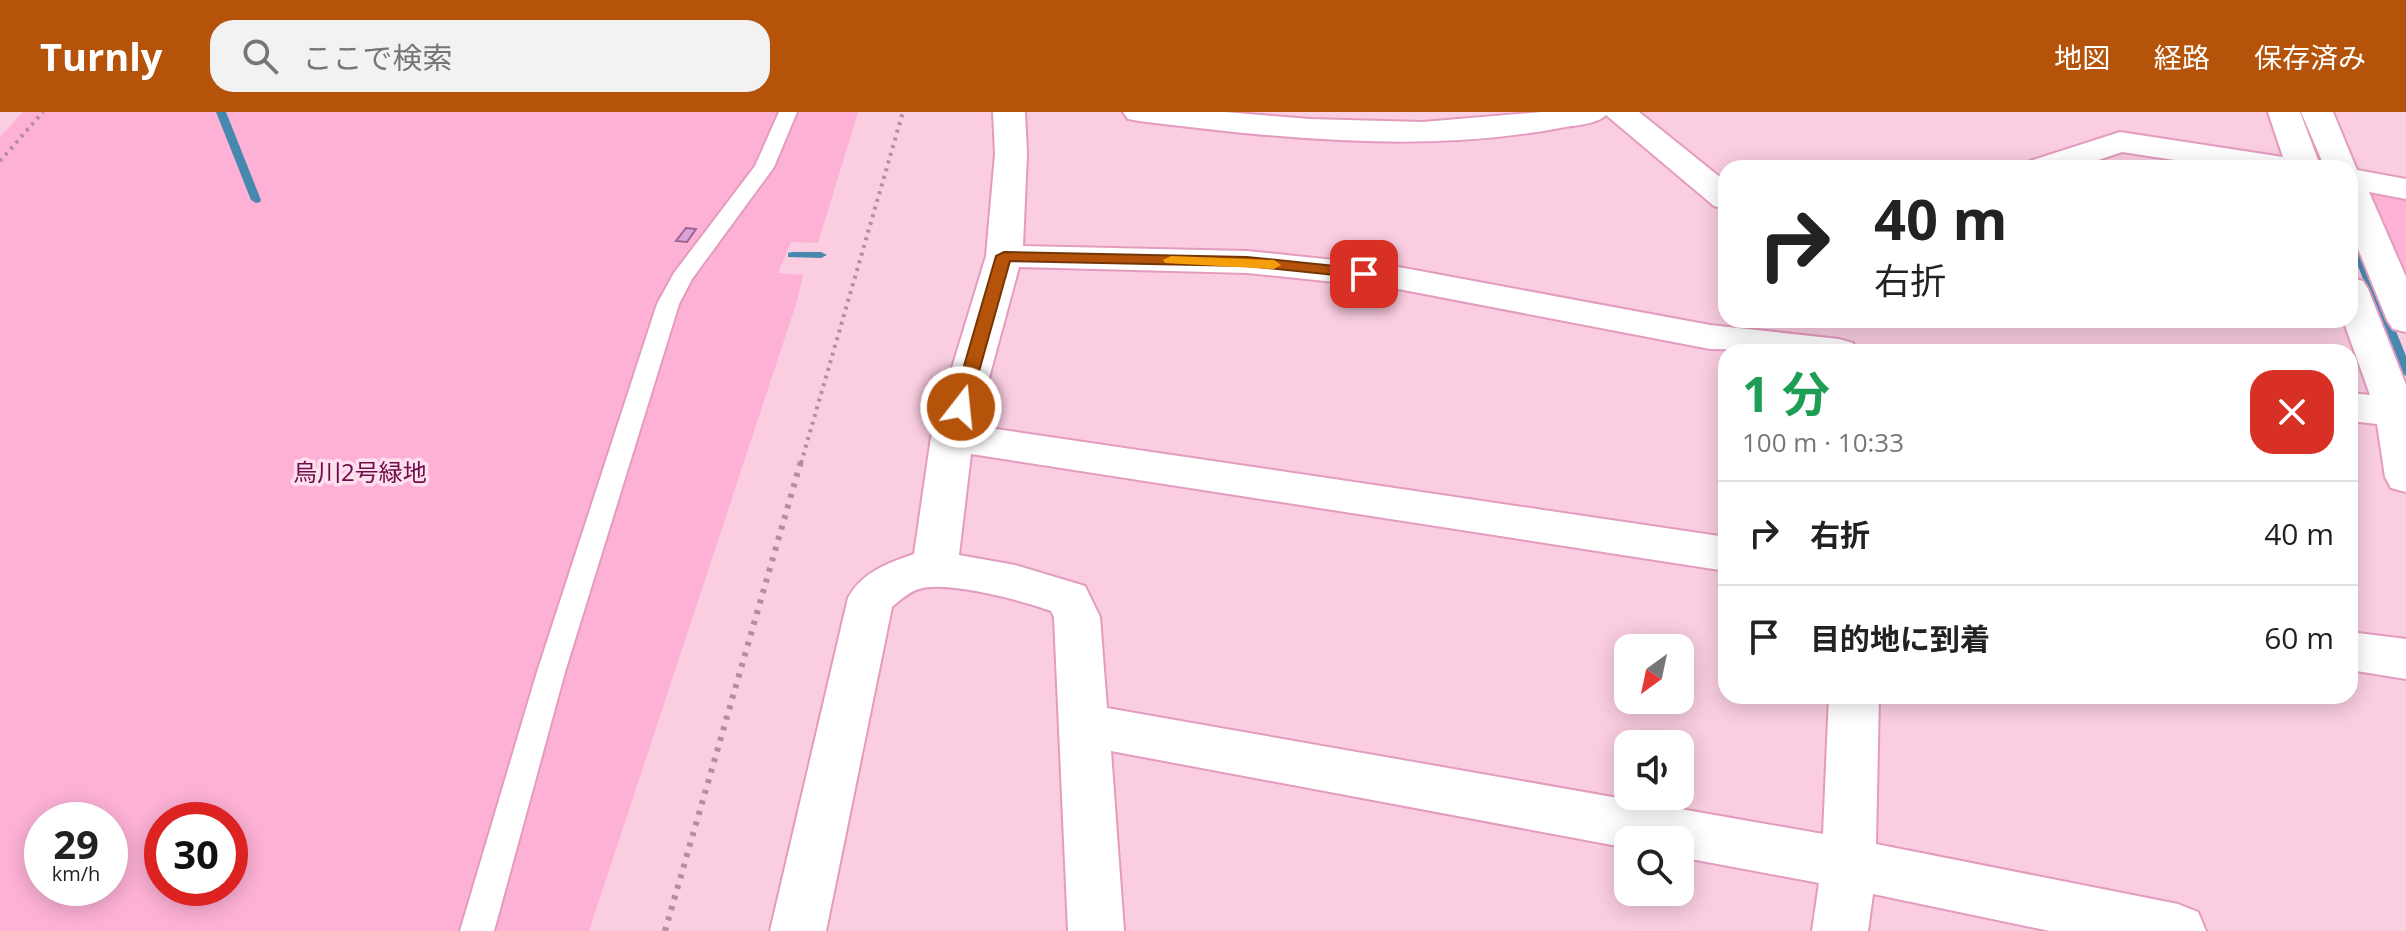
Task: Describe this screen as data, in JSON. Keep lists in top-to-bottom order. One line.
{"parks":["烏川2号緑地"],"north":"bottom left","page":{"header":"Turnly","search":"ここで検索","nav":["地図","経路","保存済み"],"turn":["40 m","右折"],"heading":["1 分","100 m · 10:33"],"list":[{"name":"右折","value":"40 m"},{"name":"目的地に到着","value":"60 m"}],"speed":"29 km/h","limit":"30"}}
